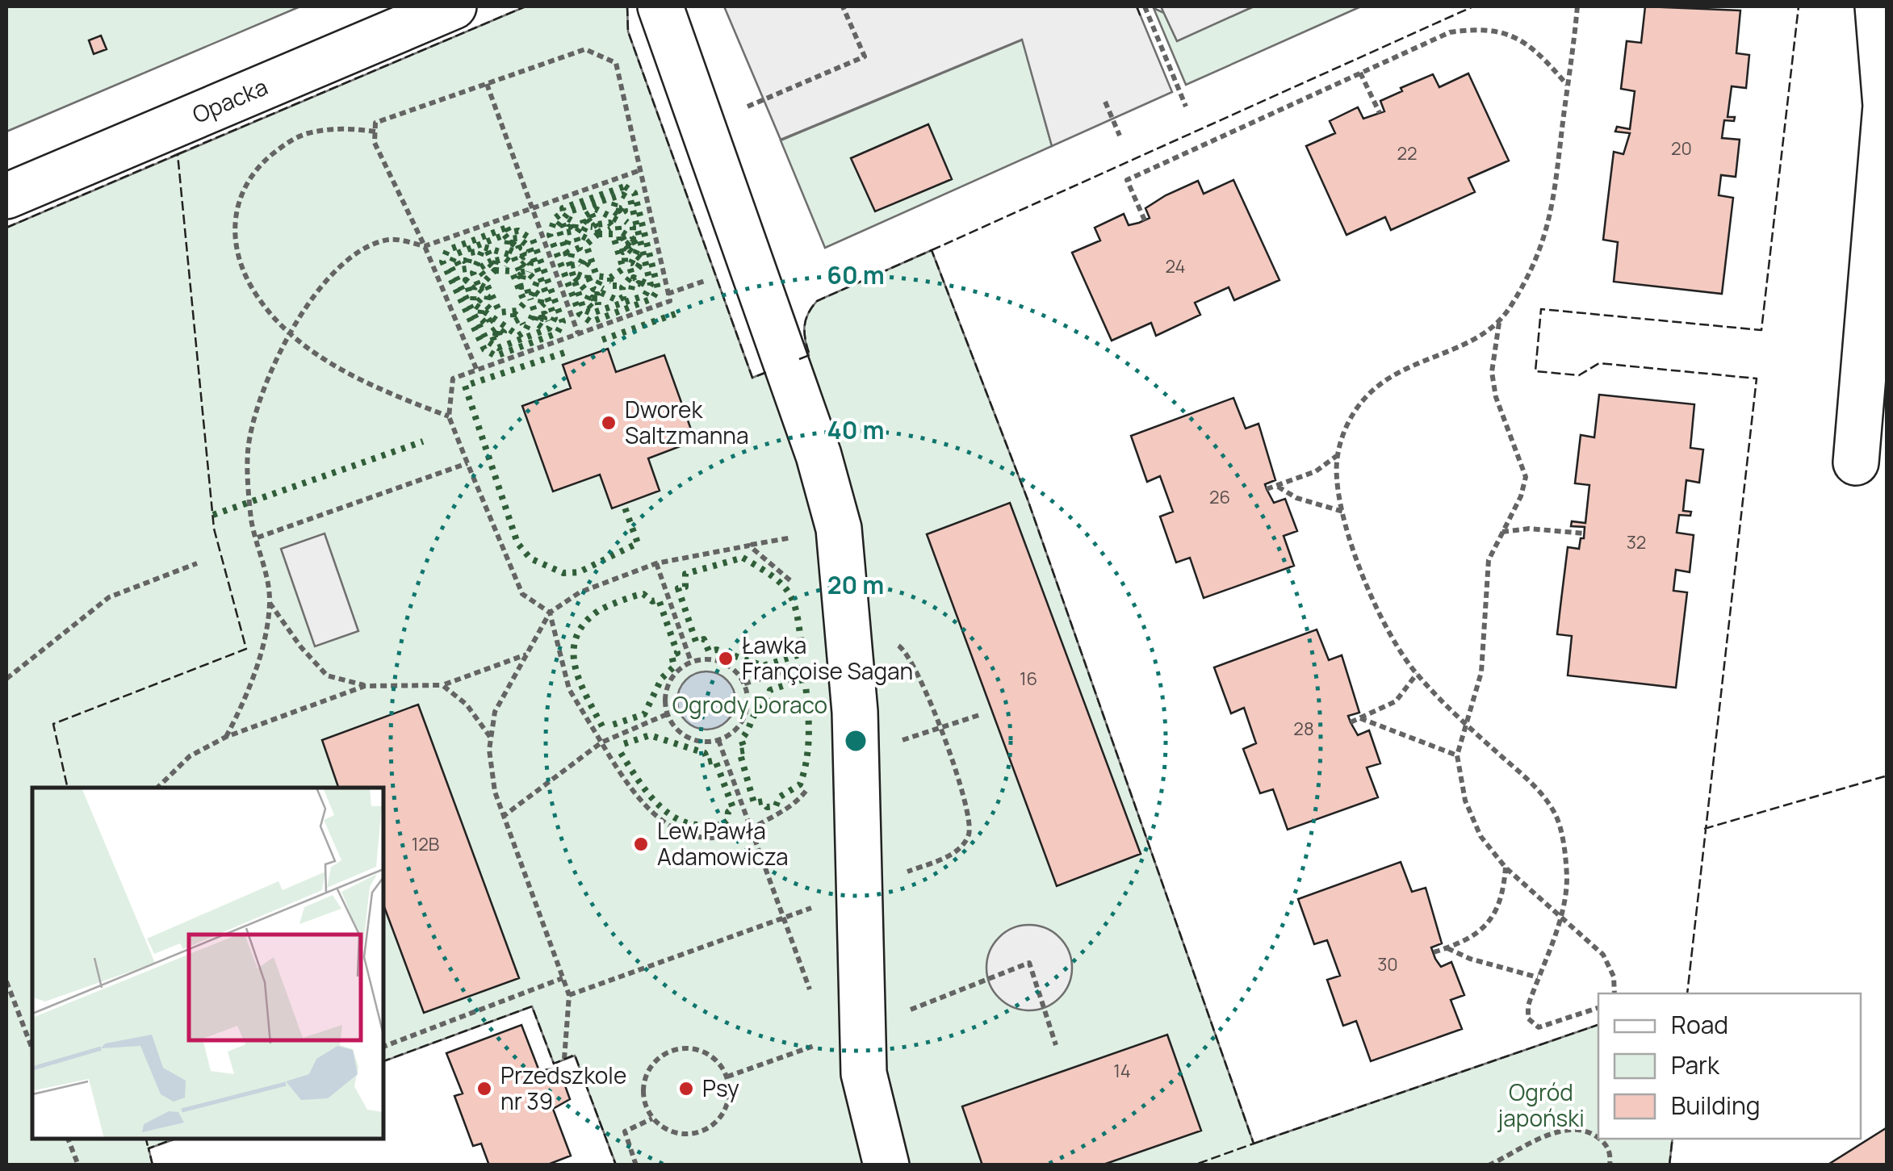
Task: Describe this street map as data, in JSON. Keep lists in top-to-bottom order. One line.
{"streets":{"street":["Opacka"]},"parks":["Ogrody Doraco","Ogród japoński"],"places":["Dworek Saltzmanna","Ławka Françoise Sagan","Lew Pawła Adamowicza","Przedszkole nr 39","Psy"],"house_numbers":["20","22","24","26","32","16","28","12B","30","14"],"legend":["Road","Park","Building"],"rings":["60 m","40 m","20 m"]}
